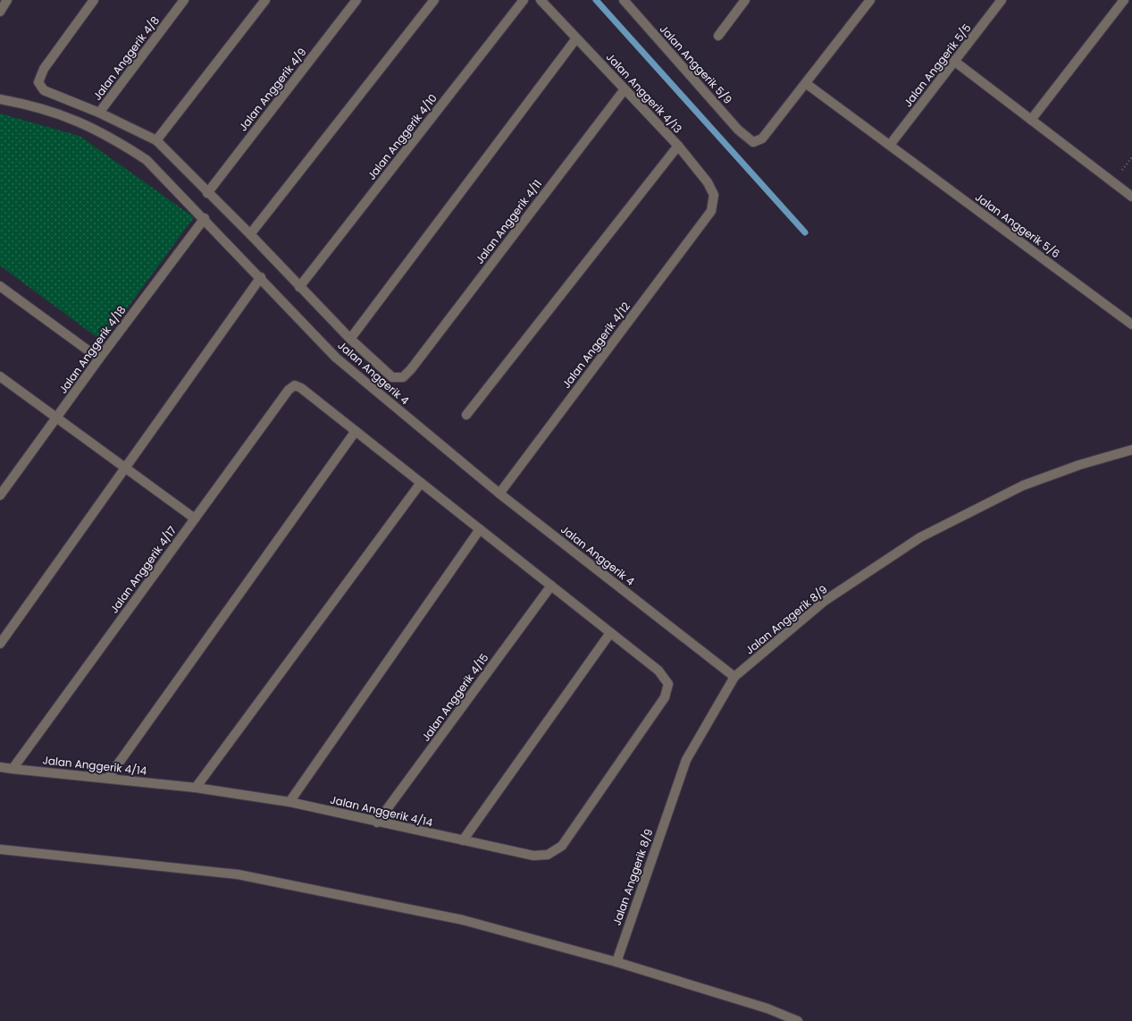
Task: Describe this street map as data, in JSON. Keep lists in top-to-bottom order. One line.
{"streets":{"street":["Jalan Anggerik 4/8","Jalan Anggerik 5/9","Jalan Anggerik 5/5","Jalan Anggerik 4/9","Jalan Anggerik 4/13","Jalan Anggerik 4/10","Jalan Anggerik 4/11","Jalan Anggerik 5/6","Jalan Anggerik 4/12","Jalan Anggerik 4/18","Jalan Anggerik 4","Jalan Anggerik 4/17","Jalan Anggerik 8/9","Jalan Anggerik 4/15","Jalan Anggerik 4/14"]},"crossings":[["Jalan Anggerik 5/9","Jalan Anggerik 5/6"],["Jalan Anggerik 5/5","Jalan Anggerik 5/6"],["Jalan Anggerik 4/9","Jalan Anggerik 4/11"],["Jalan Anggerik 4/13","Jalan Anggerik 4/11"],["Jalan Anggerik 4/13","Jalan Anggerik 4/12"],["Jalan Anggerik 4/10","Jalan Anggerik 4/11"],["Jalan Anggerik 4/12","Jalan Anggerik 4"],["Jalan Anggerik 4/18","Jalan Anggerik 4"],["Jalan Anggerik 4","Jalan Anggerik 8/9"],["Jalan Anggerik 4/17","Jalan Anggerik 4/14"],["Jalan Anggerik 4/15","Jalan Anggerik 4/14"]]}
